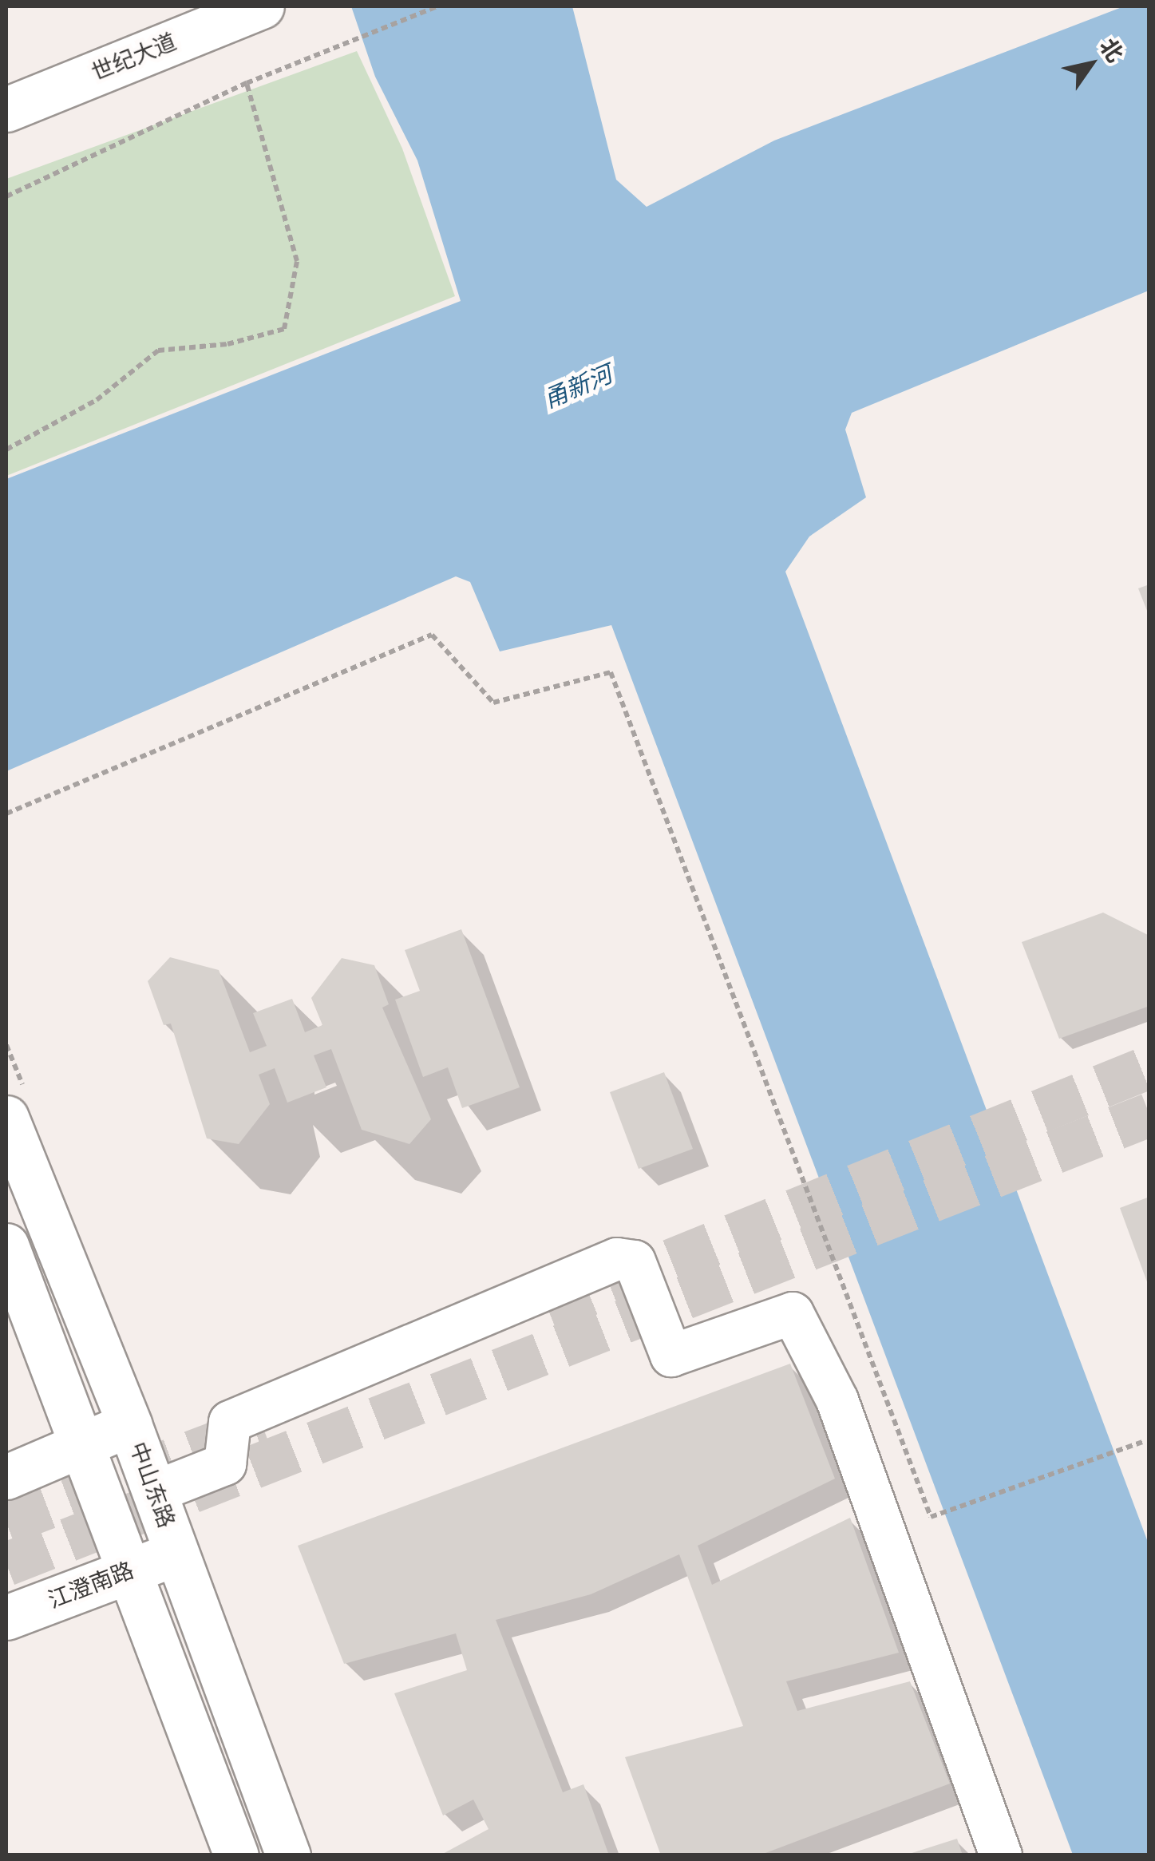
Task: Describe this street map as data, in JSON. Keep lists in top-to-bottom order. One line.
{"streets":{"main road":["世纪大道","中山东路","江澄南路"]},"crossings":[["中山东路","江澄南路"]],"water":["甬新河"],"north":"top right"}
